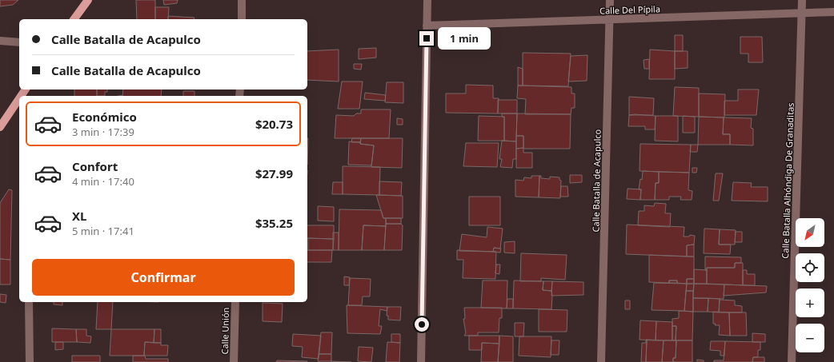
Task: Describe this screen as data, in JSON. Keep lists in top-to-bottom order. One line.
{"streets":{"street":["Calle Del Pípila","Calle Batalla de Acapulco","Calle Batalla Alhóndiga De Granaditas","Calle Unión"]},"crossings":[["Calle Del Pípila","Calle Batalla de Acapulco"],["Calle Del Pípila","Calle Batalla Alhóndiga De Granaditas"]],"north":"bottom left","page":{"banner":["Calle Batalla de Acapulco","Calle Batalla de Acapulco"],"bubble":"1 min","list":[{"name":"Económico","note":"3 min · 17:39","value":"$20.73"},{"name":"Confort","note":"4 min · 17:40","value":"$27.99"},{"name":"XL","note":"5 min · 17:41","value":"$35.25"}],"map_buttons":["+","−"],"buttons":"Confirmar"}}
